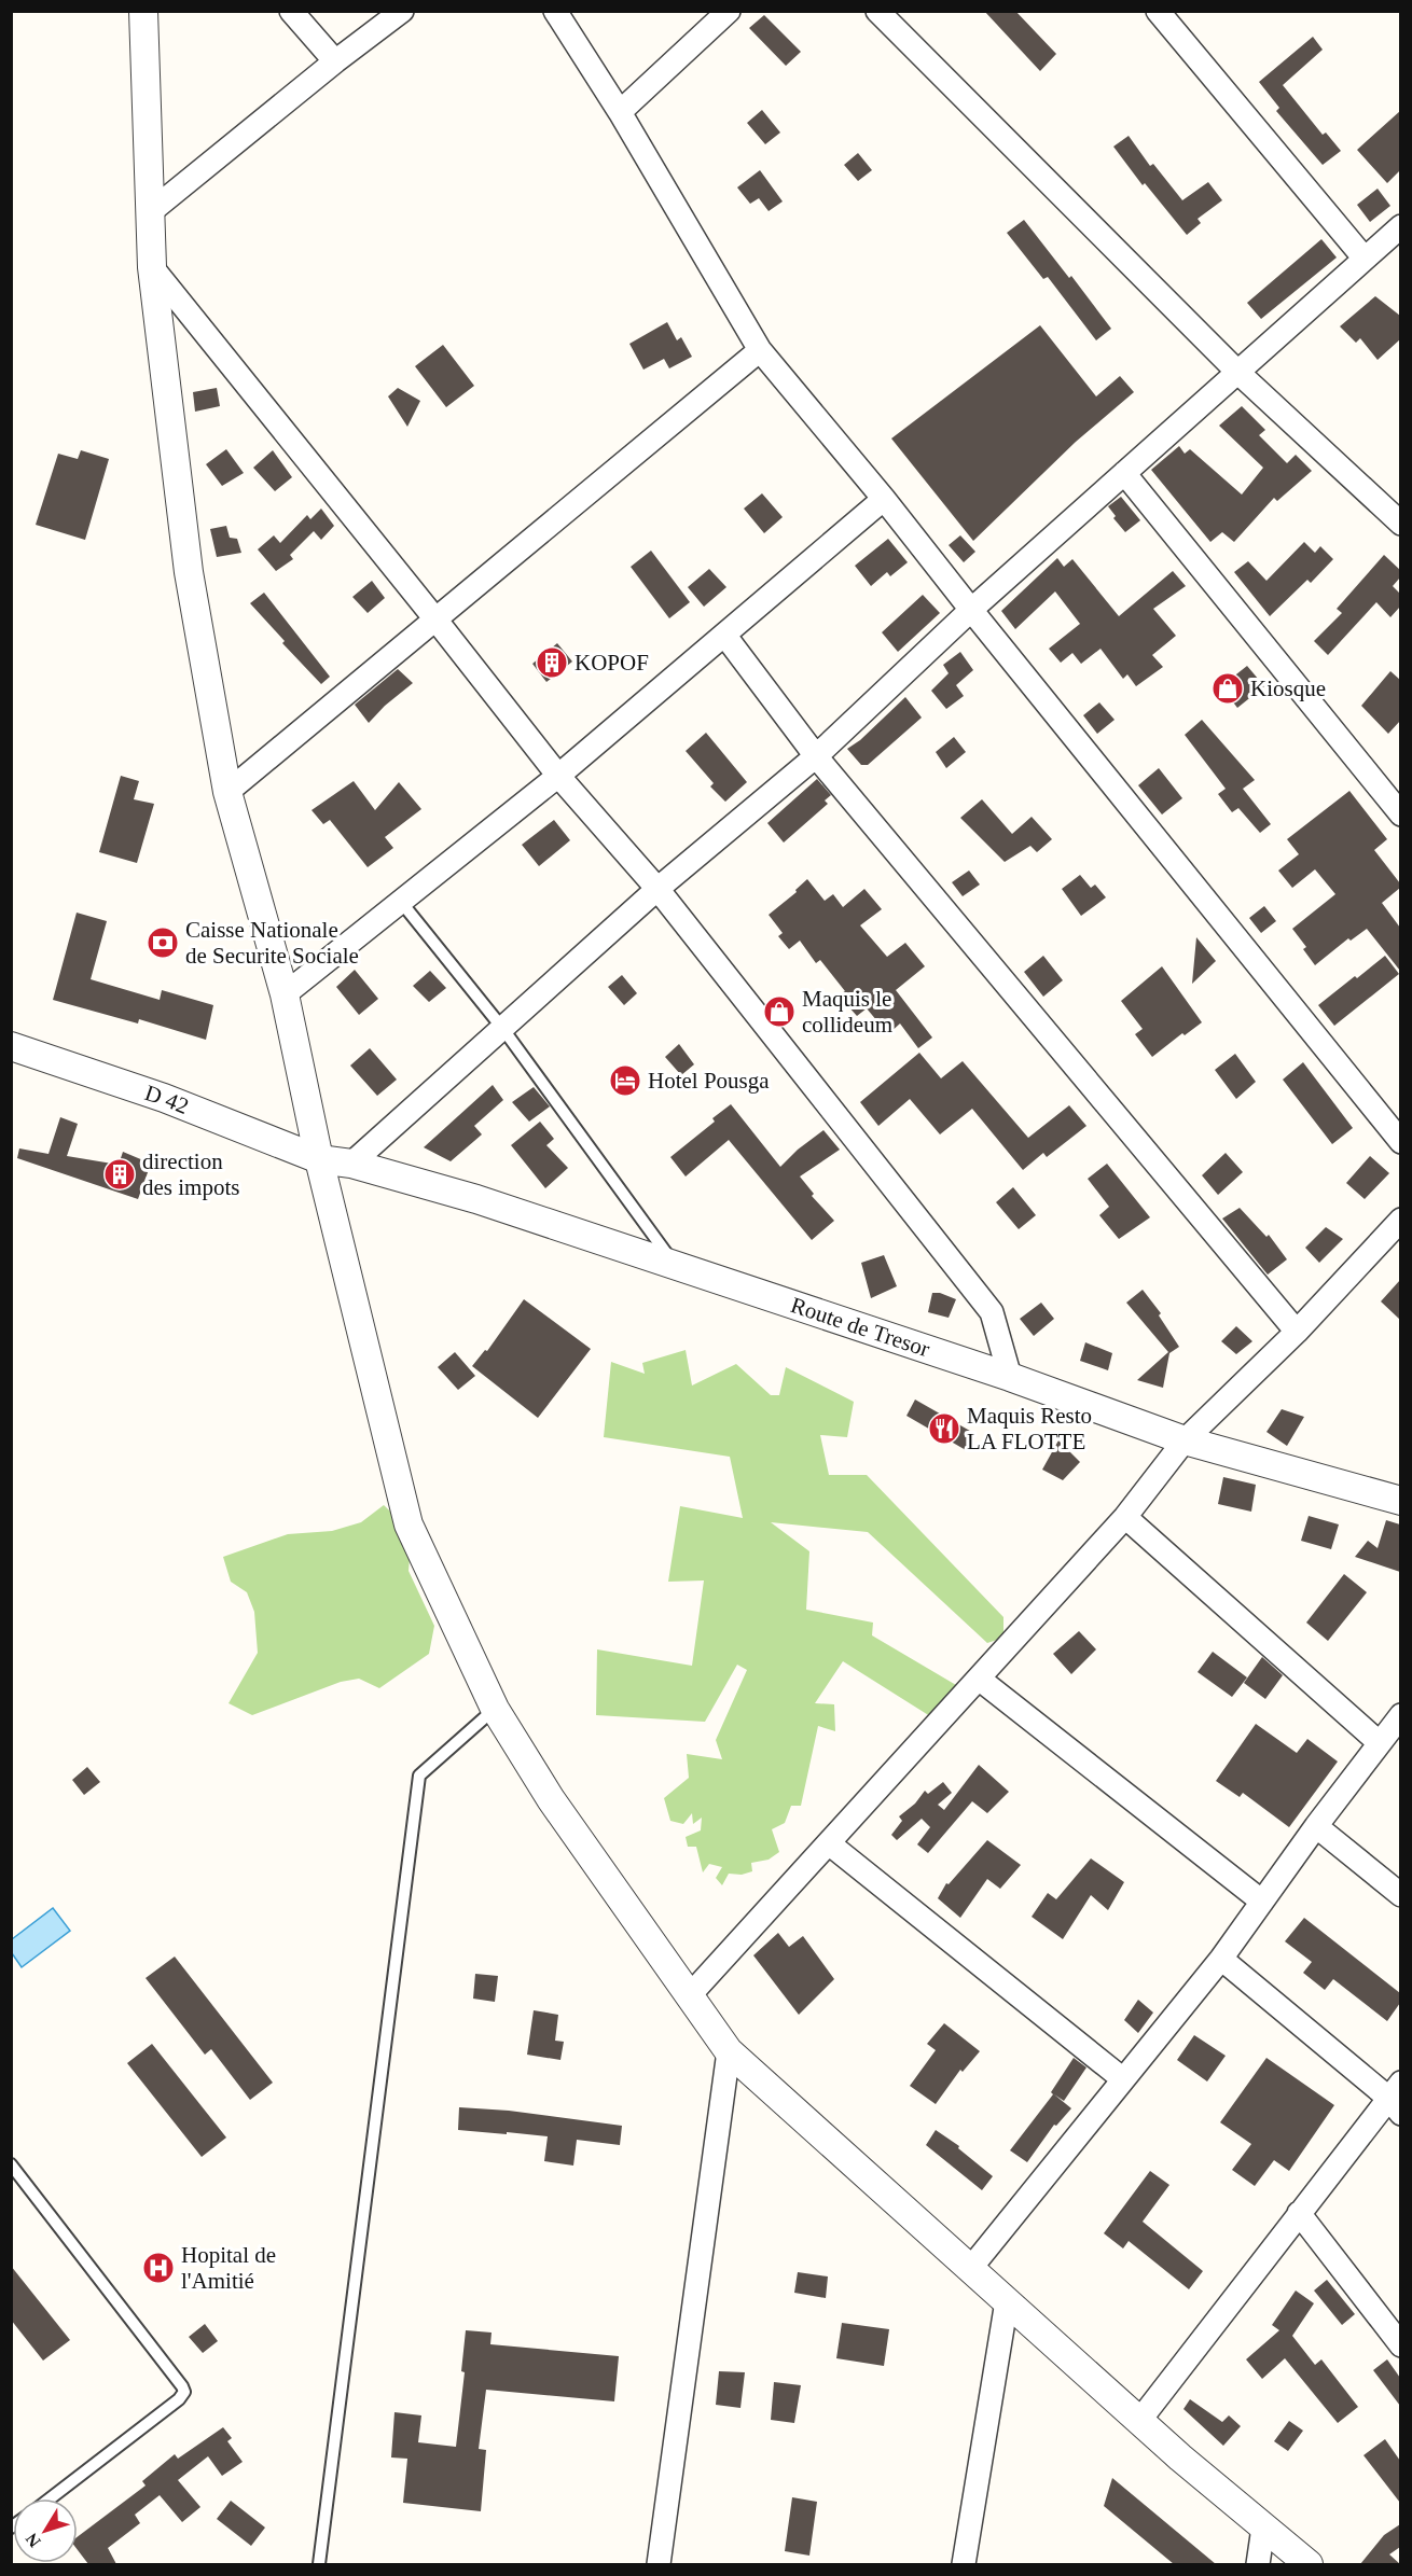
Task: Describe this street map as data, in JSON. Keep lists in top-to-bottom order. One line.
{"streets":{"street":["D 42","Route de Tresor"]},"crossings":[["D 42","Route de Tresor"]],"places":{"building":["KOPOF","direction des impots"],"shop":["Kiosque","Maquis le collideum"],"bank":["Caisse Nationale de Securite Sociale"],"hotel":["Hotel Pousga"],"restaurant":["Maquis Resto LA FLOTTE"],"hospital":["Hopital de l'Amitié"]},"north":"bottom left"}
